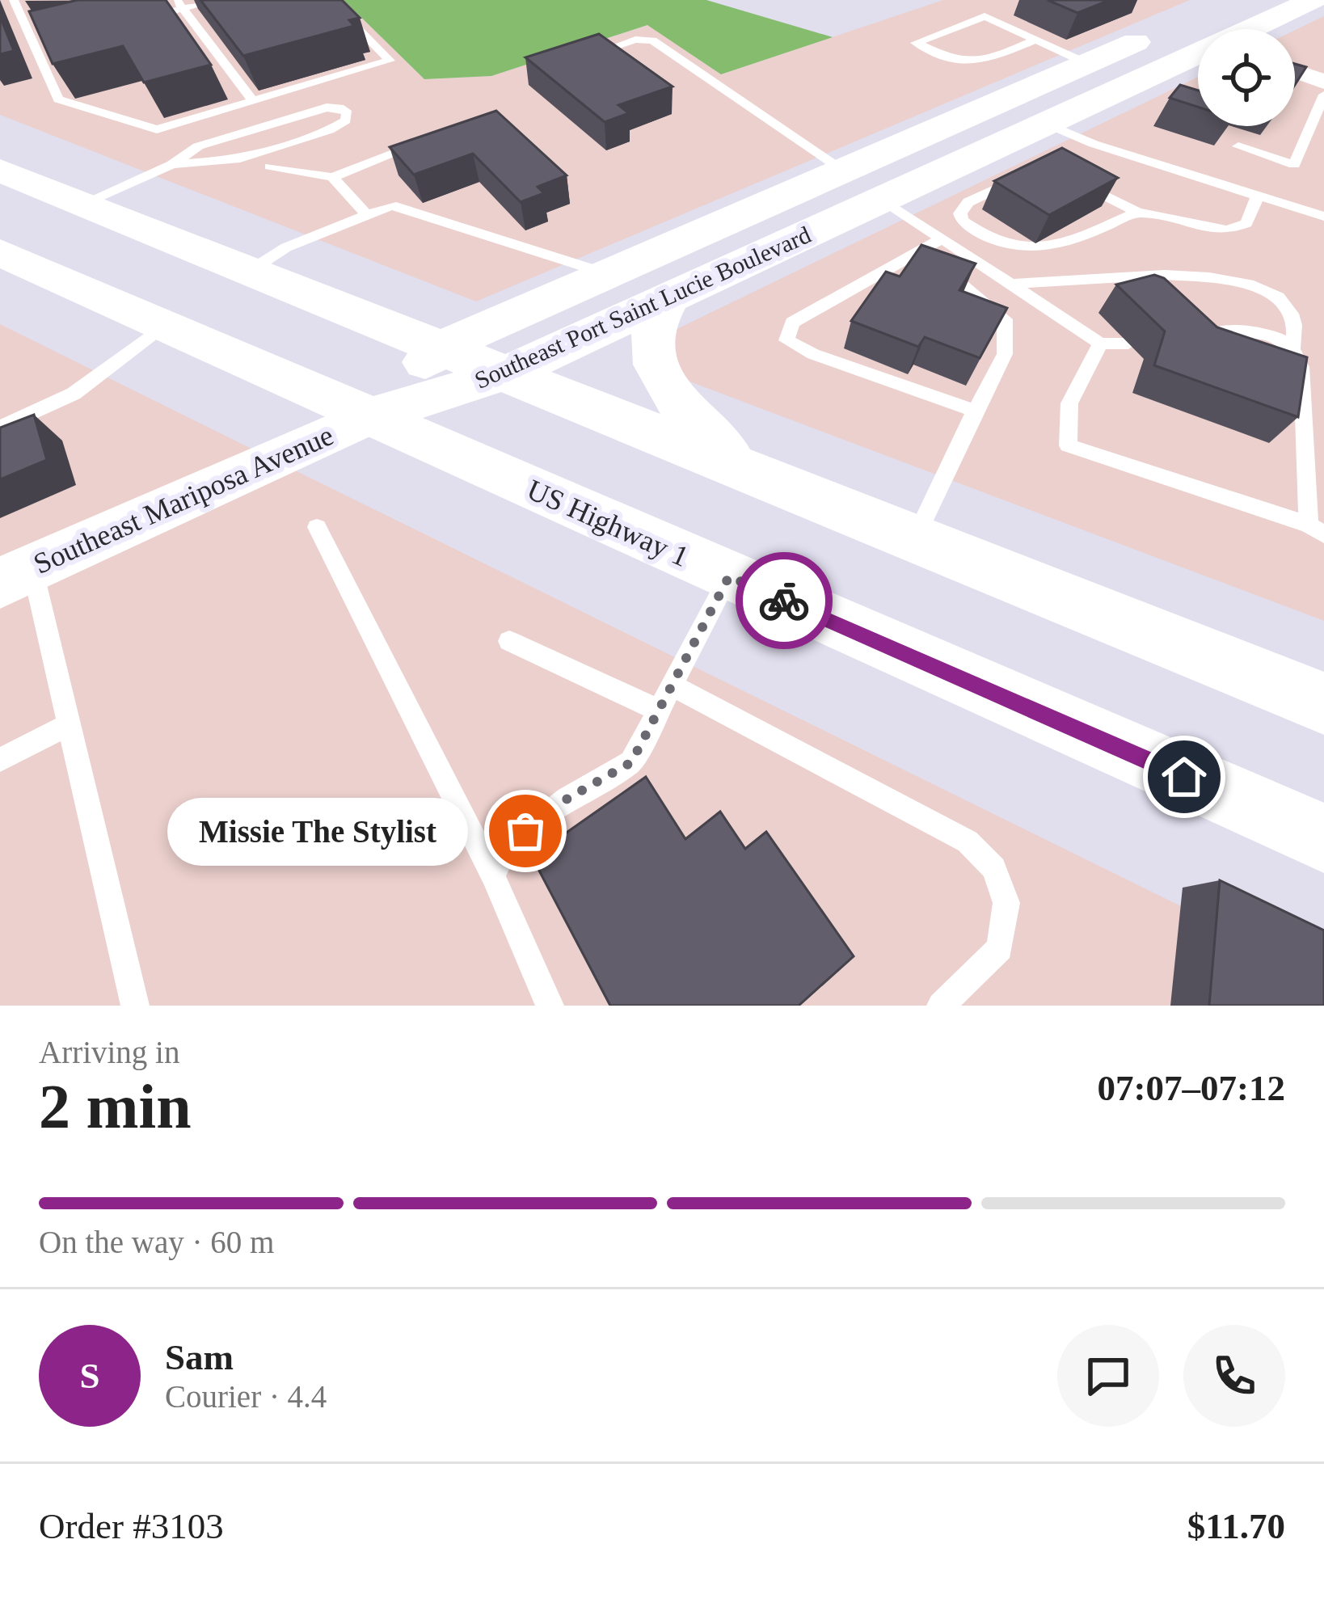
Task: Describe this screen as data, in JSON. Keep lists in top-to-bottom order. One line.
{"streets":{"main road":["Southeast Port Saint Lucie Boulevard","Southeast Mariposa Avenue","US Highway 1"]},"crossings":[["Southeast Port Saint Lucie Boulevard","Southeast Mariposa Avenue"],["Southeast Port Saint Lucie Boulevard","US Highway 1"],["Southeast Mariposa Avenue","US Highway 1"]],"places":["Missie The Stylist"],"page":{"bubble":"Missie The Stylist","heading":["2 min","Arriving in","07:07–07:12"],"panel":["Sam","Courier · 4.4","Order #3103","$11.70"],"bar":"On the way · 60 m","round":"S"}}
